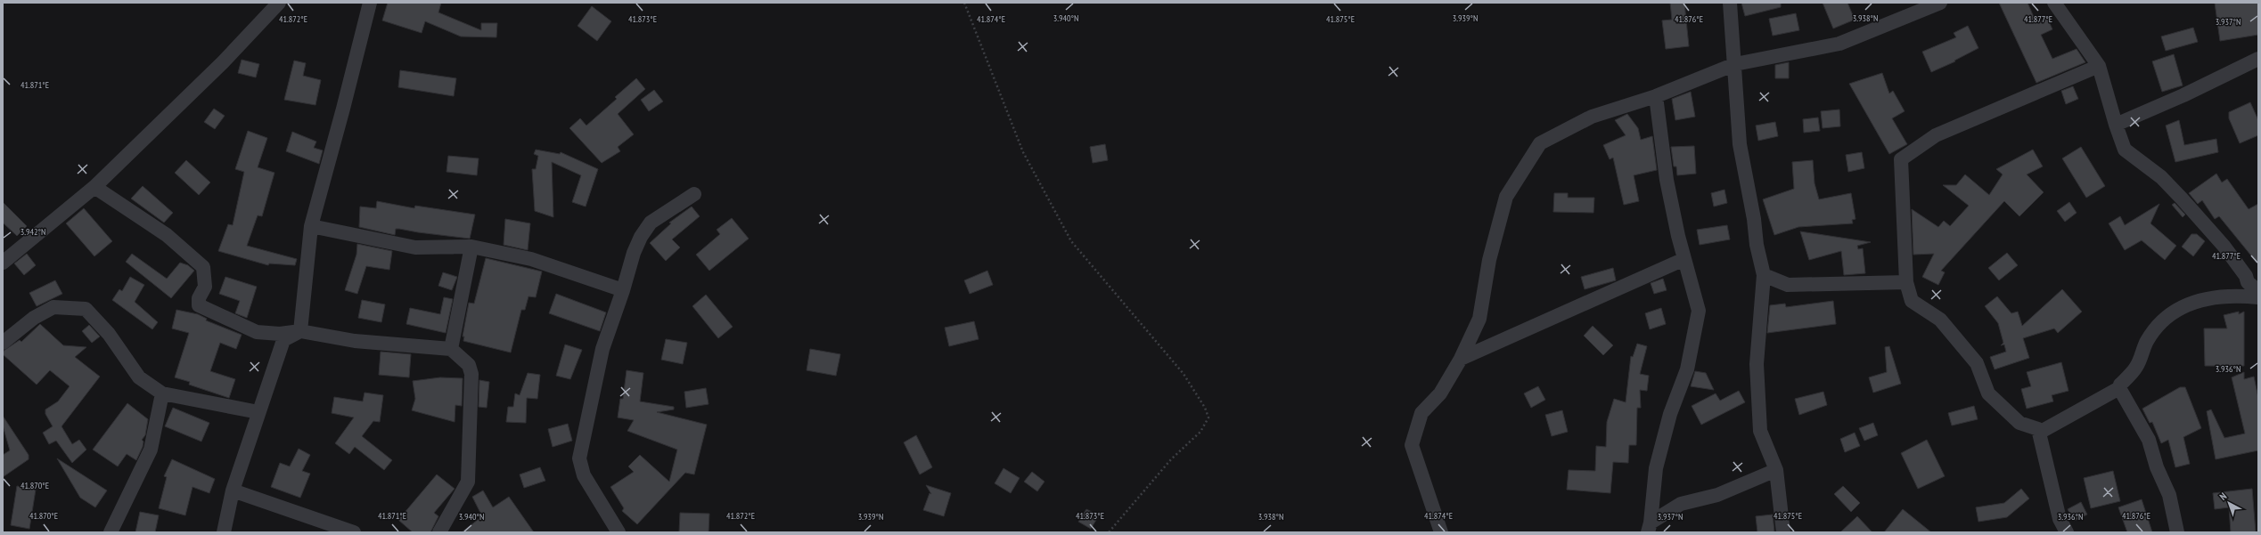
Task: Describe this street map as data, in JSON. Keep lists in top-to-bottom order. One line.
{"north":"top left","coordinates":["3.940°N","3.939°N","3.938°N","41.872°E","41.873°E","41.874°E","41.875°E","41.877°E","41.876°E","3.937°N","41.871°E","3.942°N","3.936°N","41.870°E"]}
